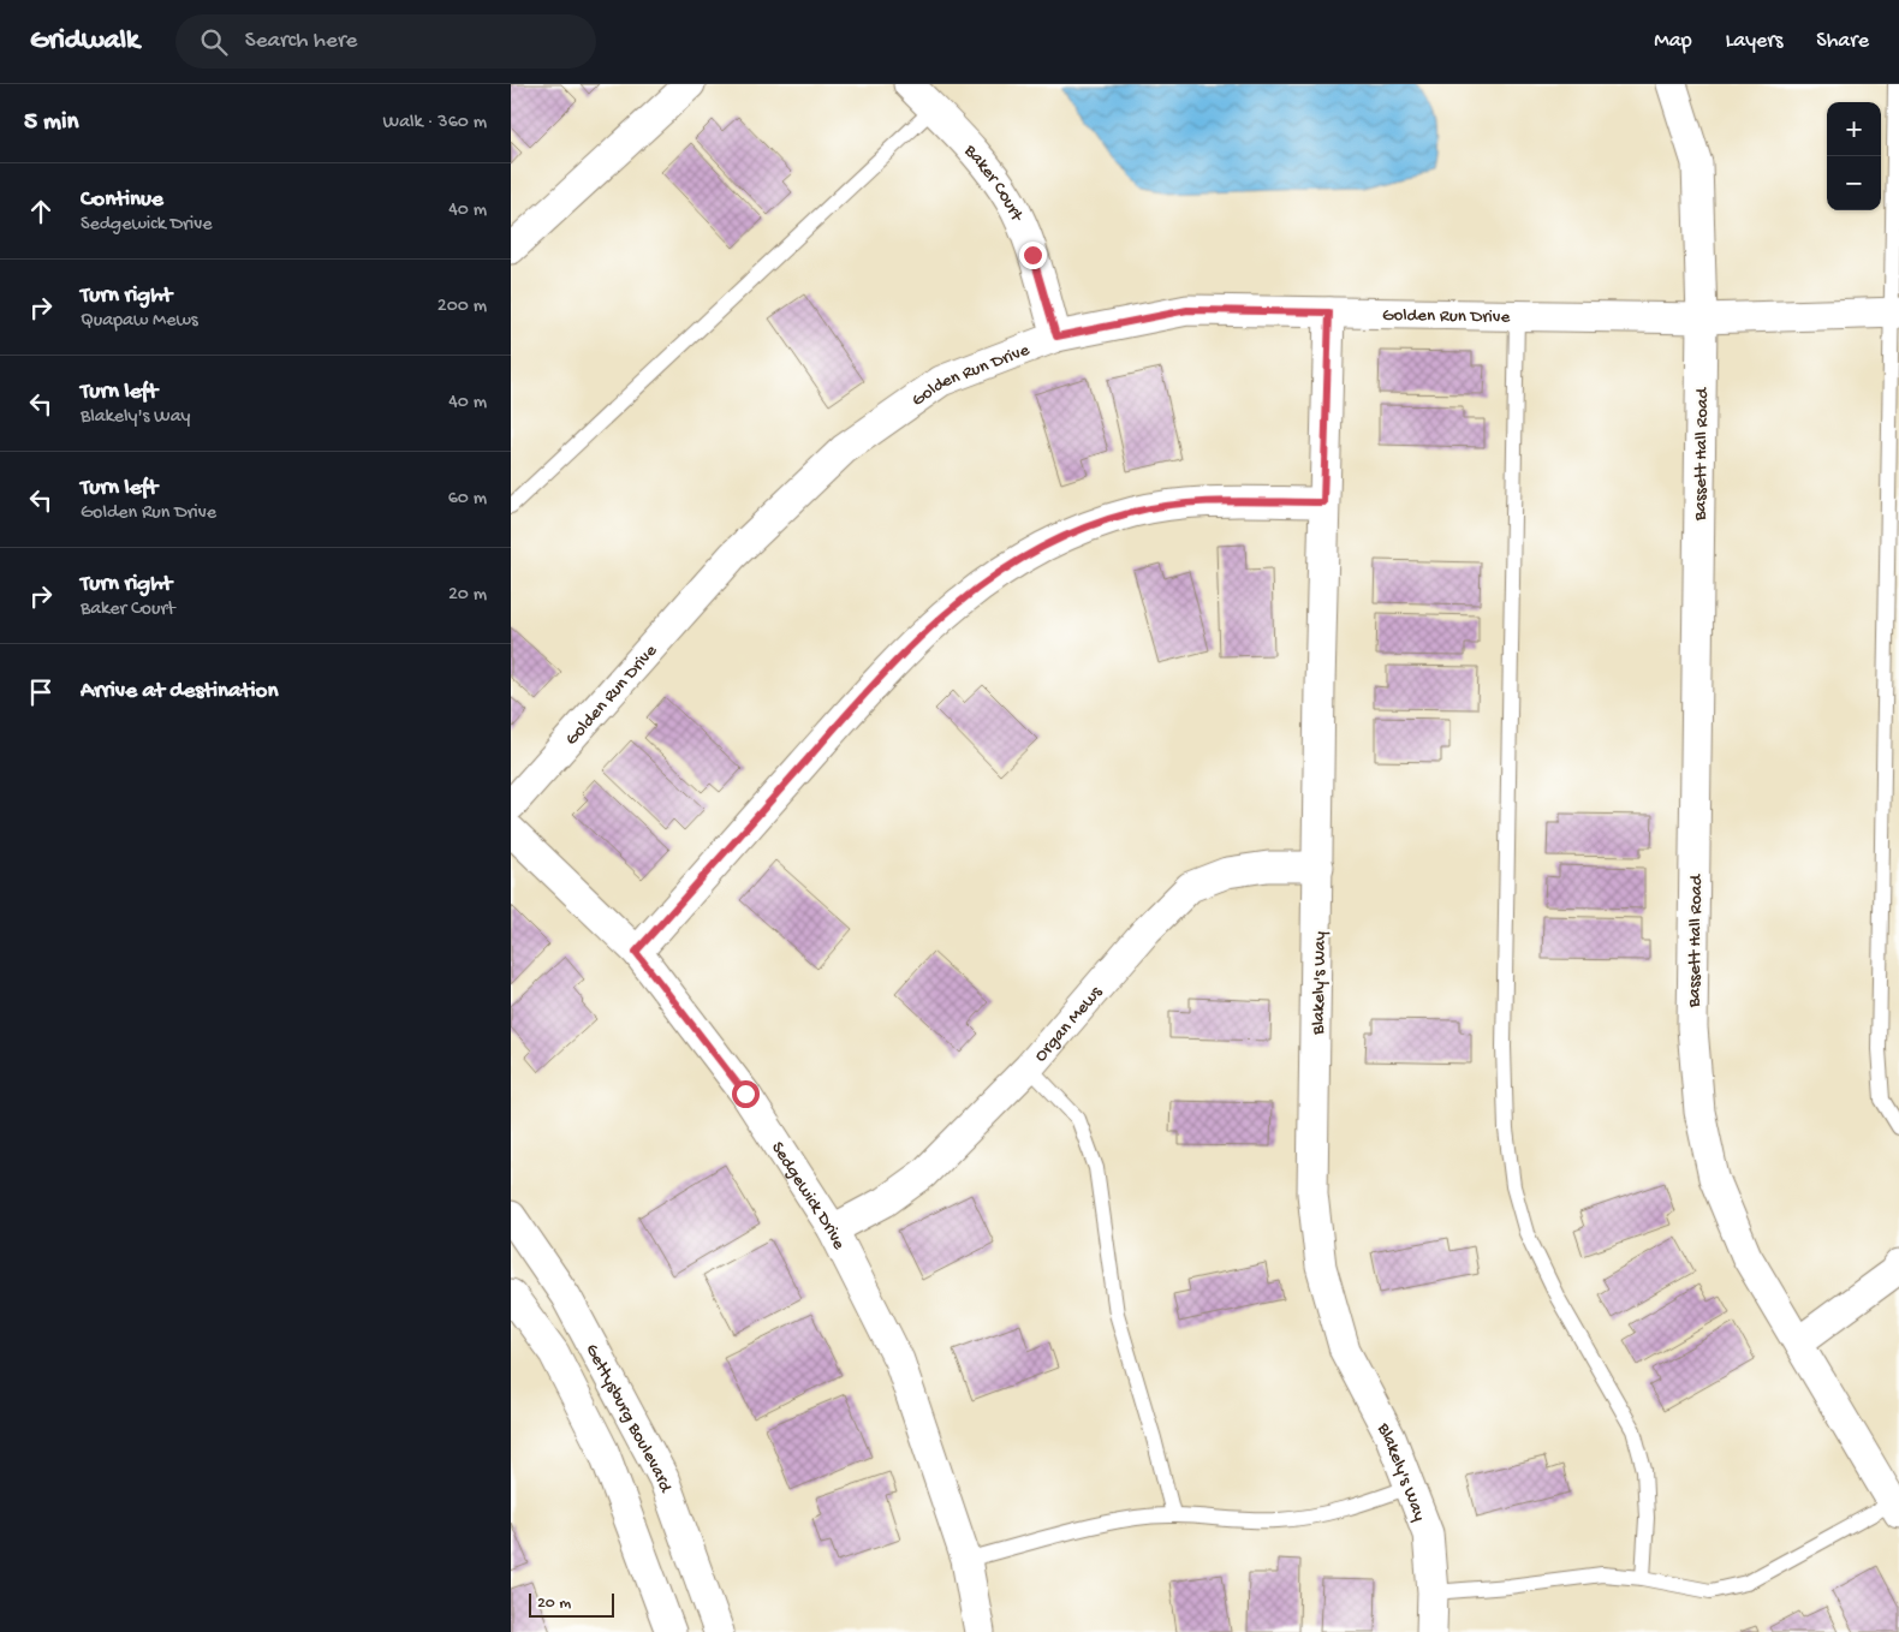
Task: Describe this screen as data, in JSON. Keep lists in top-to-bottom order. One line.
{"streets":{"street":["Baker Court","Golden Run Drive","Bassett Hall Road","Blakely's Way","Organ Mews","Sedgewick Drive","Gettysburg Boulevard"]},"crossings":[["Baker Court","Golden Run Drive"],["Golden Run Drive","Bassett Hall Road"],["Golden Run Drive","Blakely's Way"],["Blakely's Way","Organ Mews"],["Organ Mews","Sedgewick Drive"]],"scale_bar":"20 m","page":{"header":"Gridwalk","search":"Search here","nav":["Map","Layers","Share"],"heading":["5 min","Walk · 360 m"],"map_buttons":["+","−"],"list":[["Continue","Sedgewick Drive","40 m"],["Turn right","Quapaw Mews","200 m"],["Turn left","Blakely's Way","40 m"],["Turn left","Golden Run Drive","60 m"],["Turn right","Baker Court","20 m"],"Arrive at destination"],"scale":"20 m"}}
